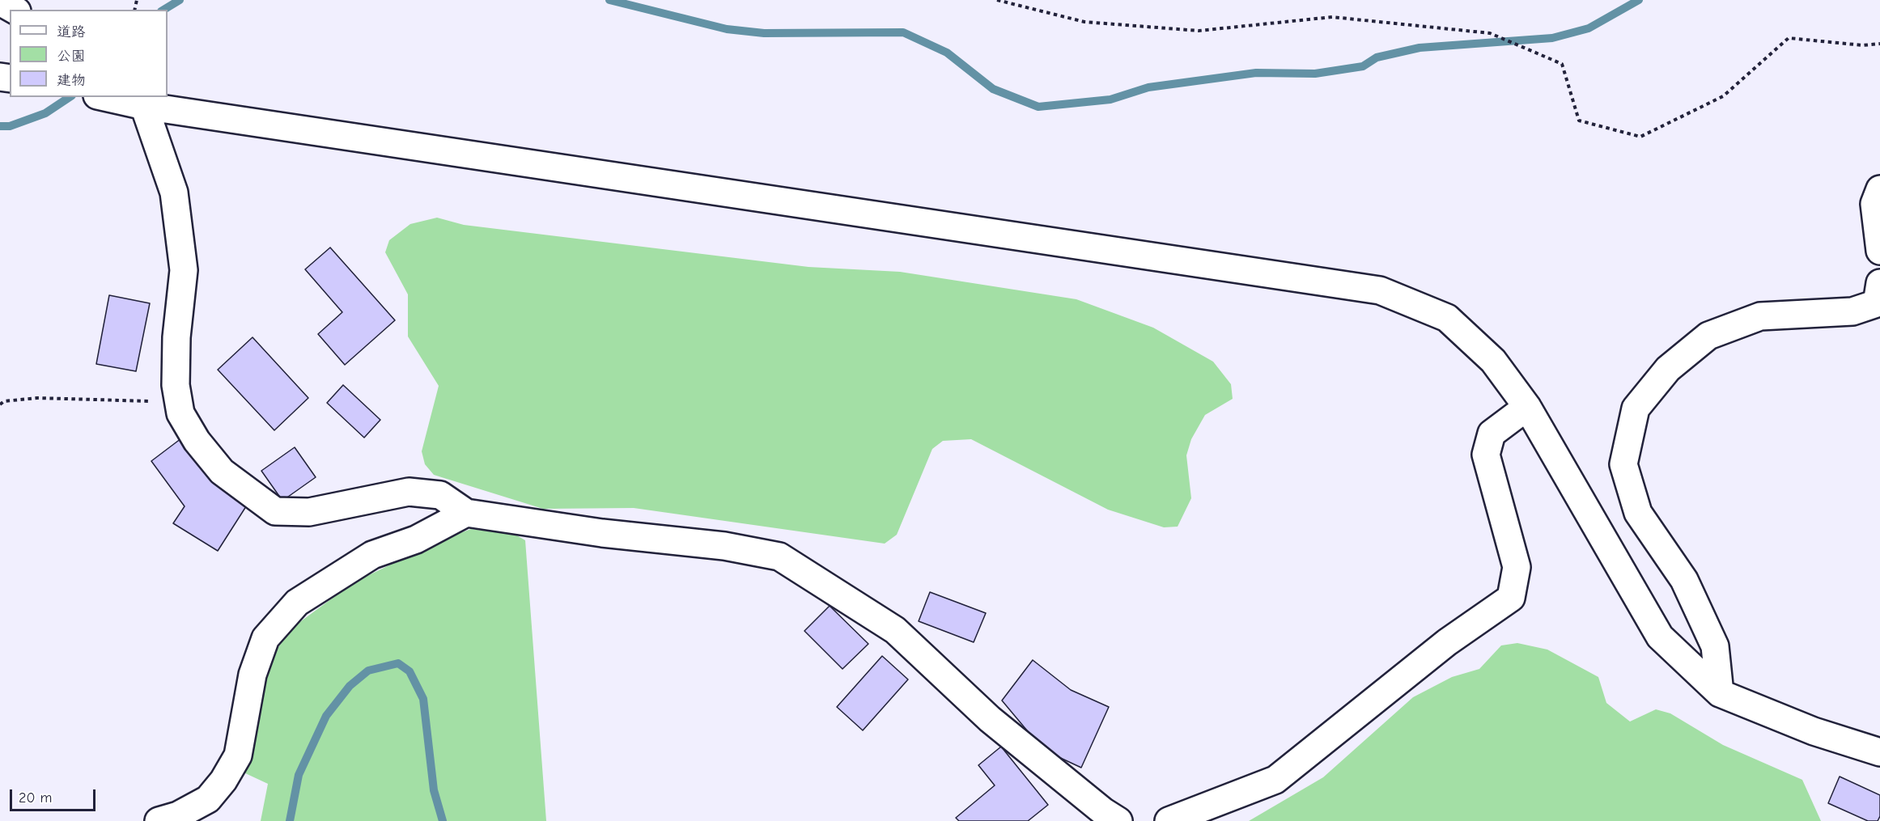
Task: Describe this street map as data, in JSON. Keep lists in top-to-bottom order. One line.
{"legend":["道路","公園","建物"],"scale_bar":"20 m"}
